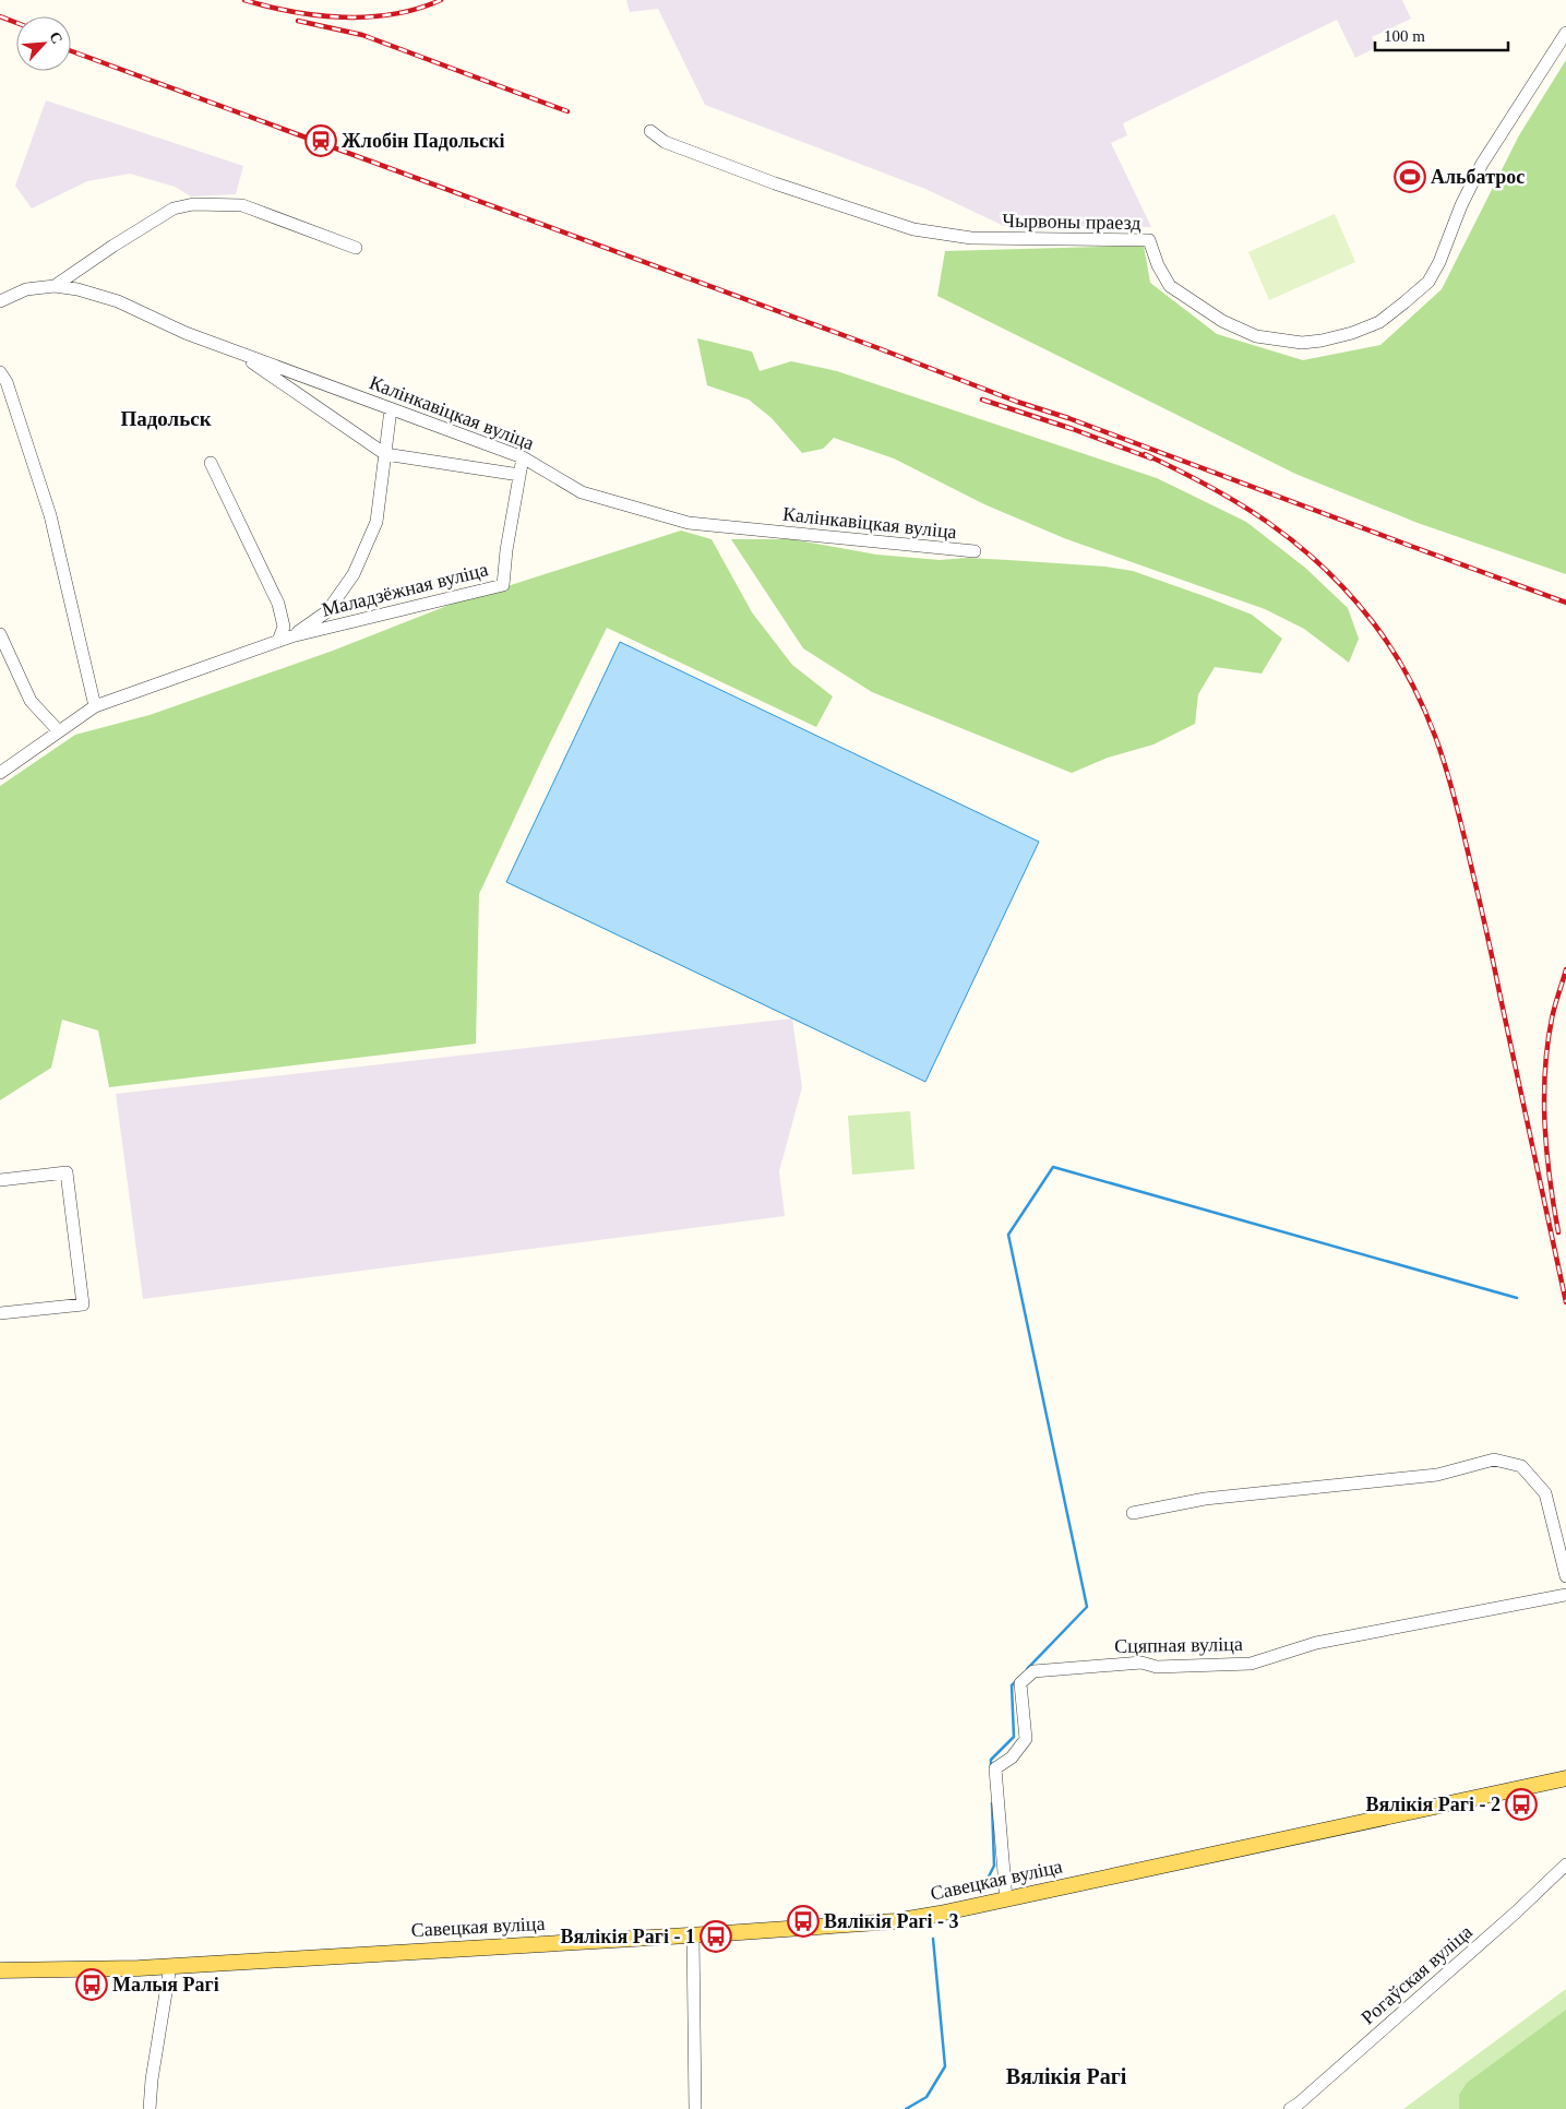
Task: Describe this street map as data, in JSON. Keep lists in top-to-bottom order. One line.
{"streets":{"main road":["Савецкая вуліца"],"street":["Чырвоны праезд","Калінкавіцкая вуліца","Маладзёжная вуліца","Сцяпная вуліца","Рогаўская вуліца"]},"crossings":[["Сцяпная вуліца","Савецкая вуліца"]],"districts":["Падольск","Вялікія Рагі"],"places":{"station":["Жлобін Падольскі"],"sports":["Альбатрос"],"bus stop":["Вялікія Рагі - 2","Вялікія Рагі - 3","Вялікія Рагі - 1","Малыя Рагі"]},"scale_bar":"100 m","north":"top right"}
